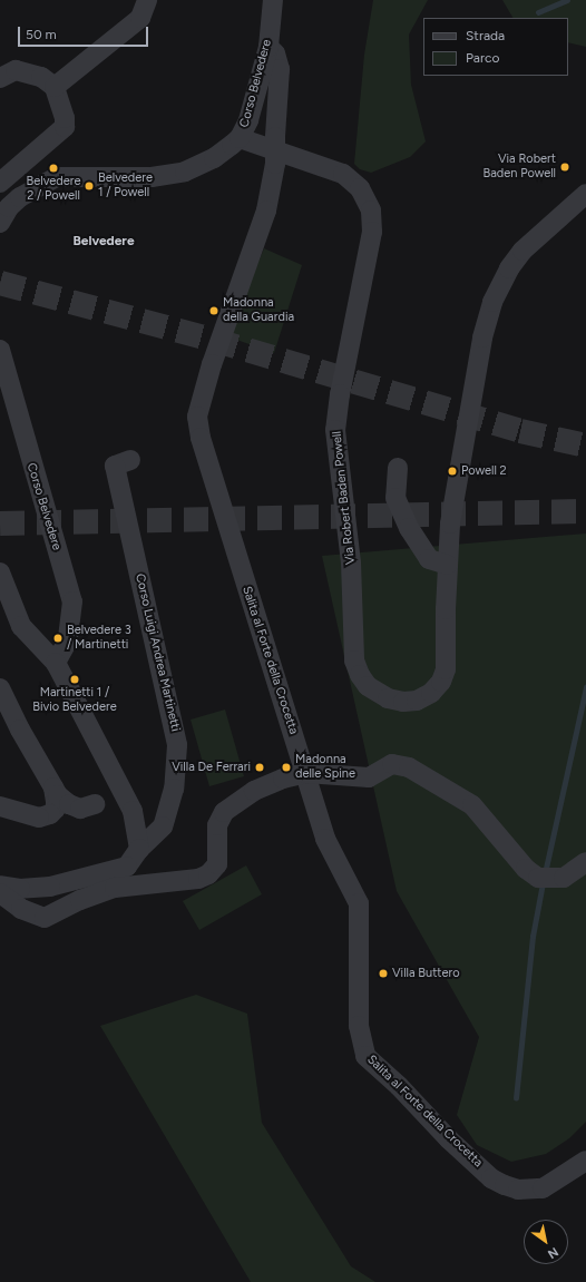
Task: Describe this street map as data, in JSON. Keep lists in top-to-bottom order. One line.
{"streets":{"street":["Corso Belvedere","Via Robert Baden Powell","Corso Luigi Andrea Martinetti","Salita al Forte della Crocetta"]},"crossings":[["Corso Belvedere","Via Robert Baden Powell"],["Corso Belvedere","Salita al Forte della Crocetta"]],"districts":["Belvedere"],"places":["Via Robert Baden Powell","Belvedere 2 / Powell","Belvedere 1 / Powell","Madonna della Guardia","Powell 2","Belvedere 3 / Martinetti","Martinetti 1 / Bivio Belvedere","Villa De Ferrari","Madonna delle Spine","Villa Buttero"],"legend":["Strada","Parco"],"scale_bar":"50 m","north":"bottom right"}
